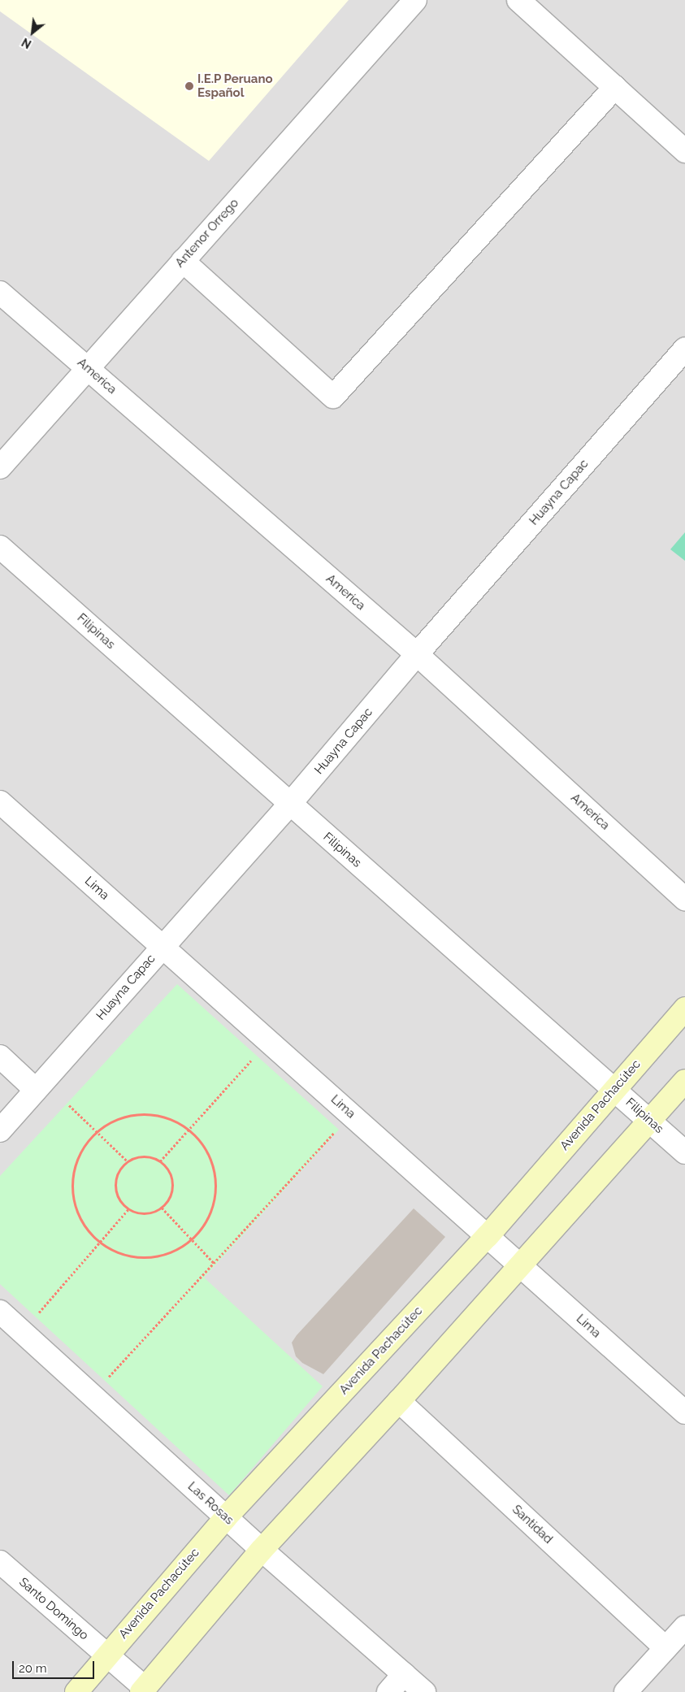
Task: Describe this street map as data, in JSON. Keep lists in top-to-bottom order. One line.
{"streets":{"street":["Antenor Orrego","America","Huayna Capac","Filipinas","Lima","Avenida Pachacútec","Las Rosas","Santidad","Santo Domingo"]},"crossings":[["Antenor Orrego","America"],["America","Huayna Capac"],["Huayna Capac","Filipinas"],["Huayna Capac","Lima"],["Filipinas","Avenida Pachacútec"],["Lima","Avenida Pachacútec"],["Avenida Pachacútec","Las Rosas"],["Avenida Pachacútec","Santo Domingo"]],"places":["I.E.P Peruano Español"],"scale_bar":"20 m","north":"bottom left"}
